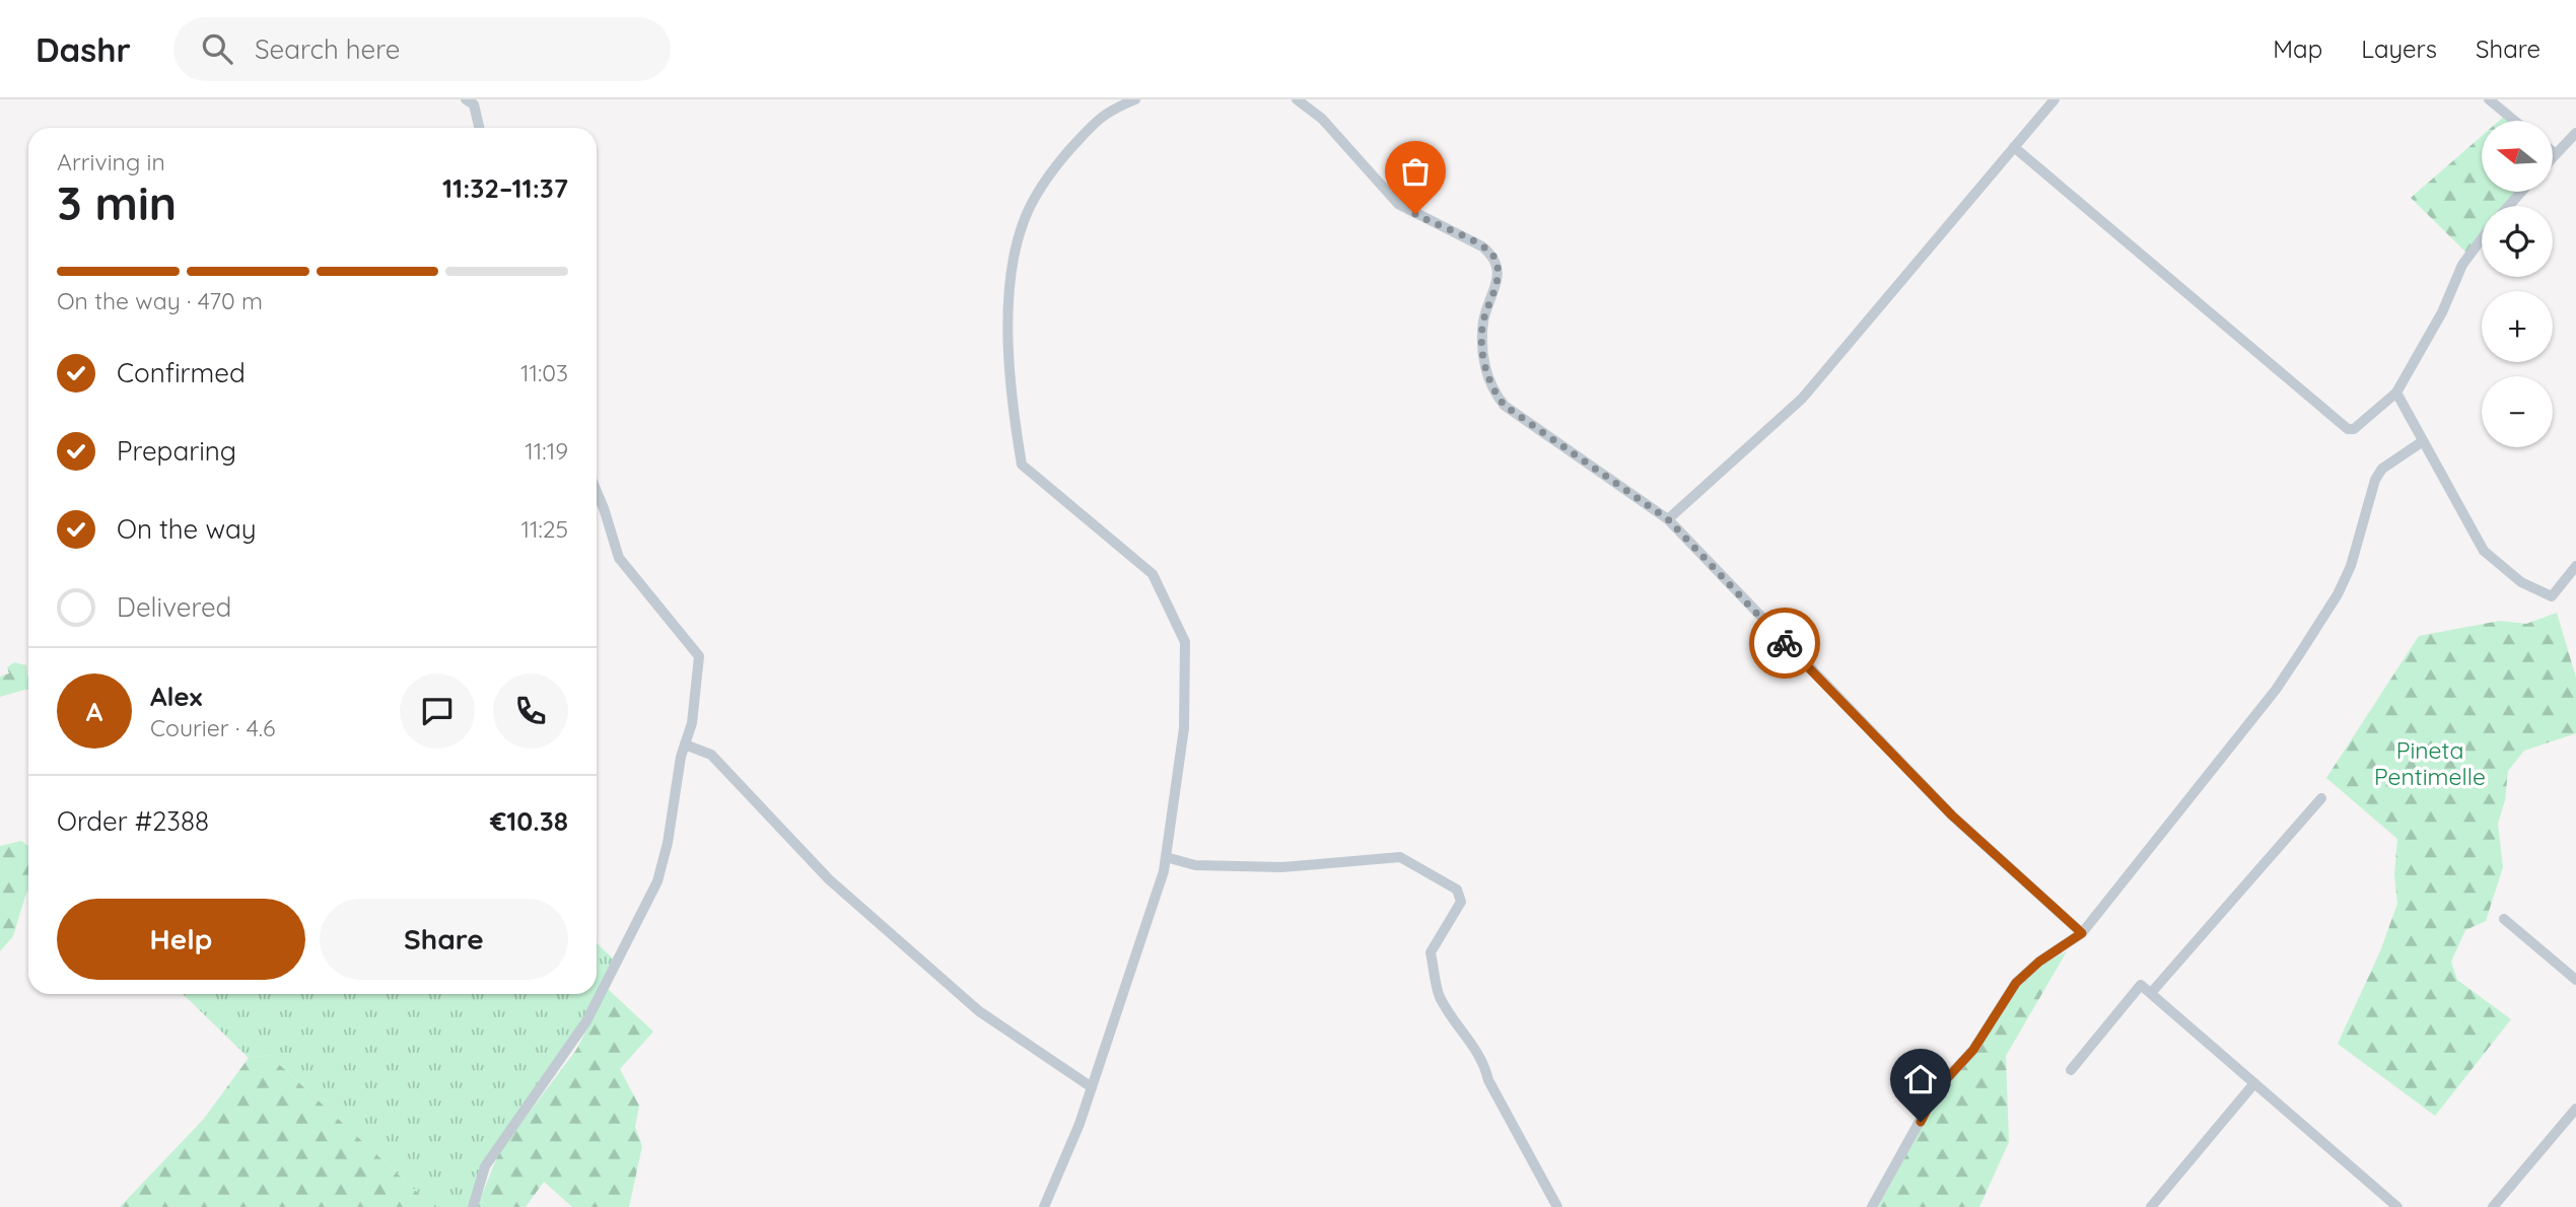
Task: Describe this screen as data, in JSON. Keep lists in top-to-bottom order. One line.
{"parks":["Pineta Pentimelle"],"north":"left","page":{"header":"Dashr","search":"Search here","nav":["Map","Layers","Share"],"map_buttons":["+","−"],"heading":["3 min","Arriving in","11:32–11:37"],"panel":["Alex","Courier · 4.6","Order #2388","€10.38"],"bar":"On the way · 470 m","list":[["Confirmed","11:03"],["Preparing","11:19"],["On the way","11:25"],"Delivered"],"round":"A","buttons":["Help","Share"]}}
